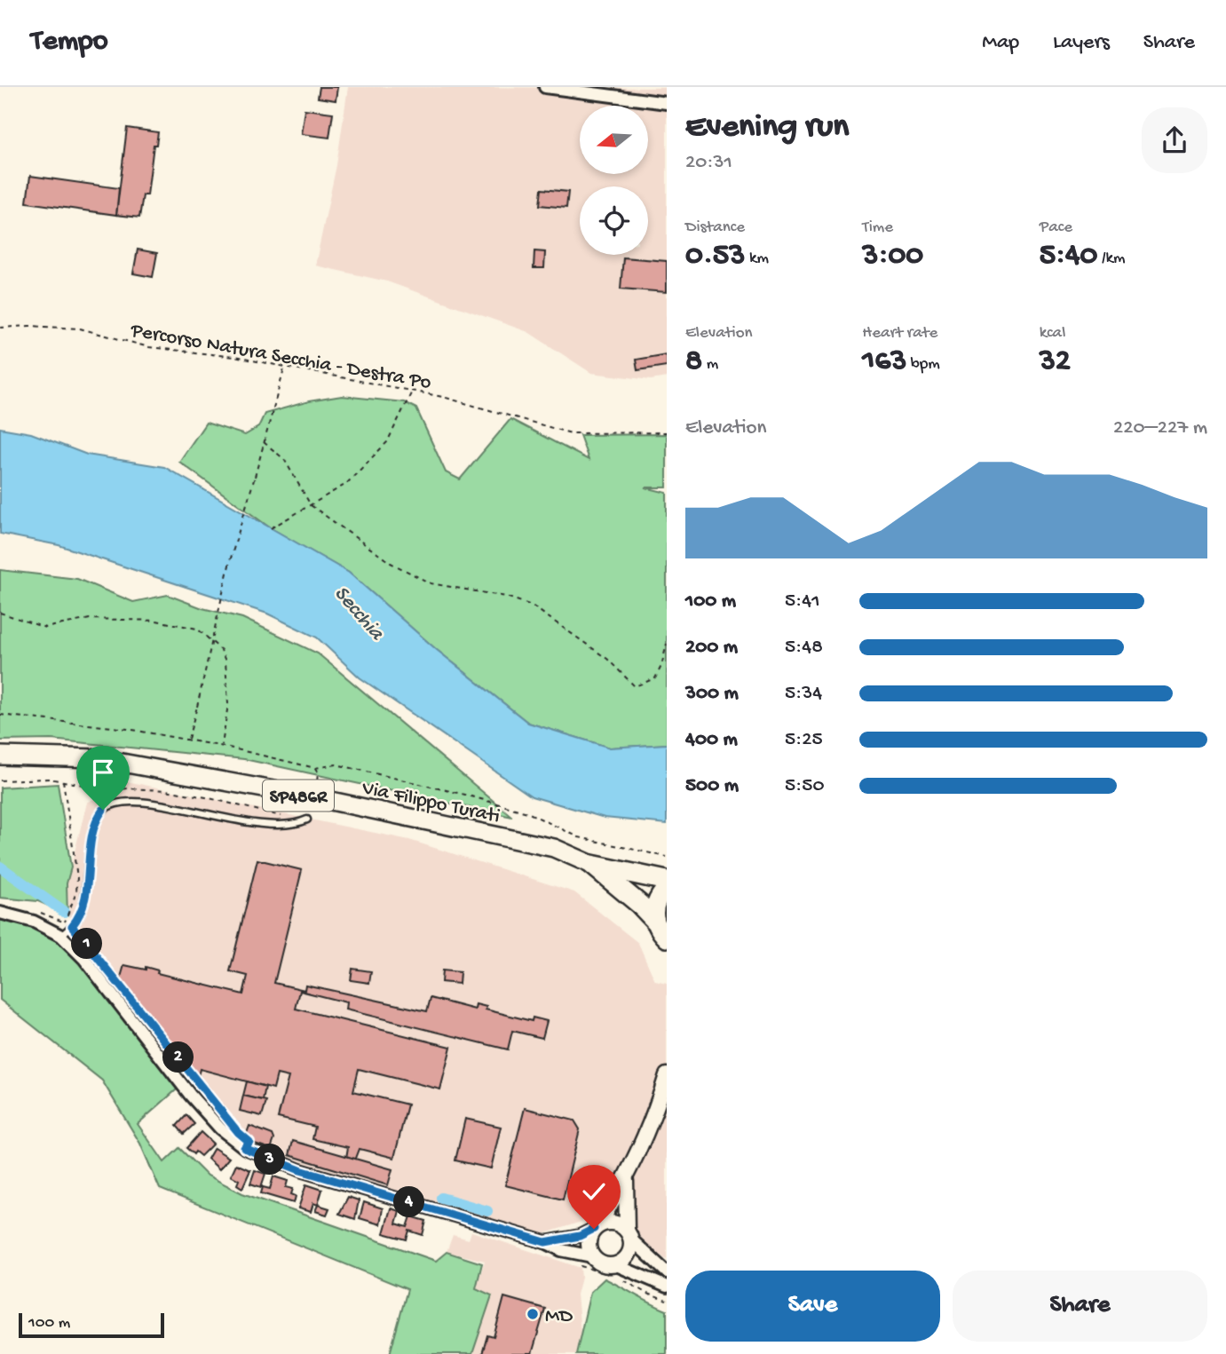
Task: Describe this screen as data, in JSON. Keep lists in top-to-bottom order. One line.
{"streets":{"highway":["SP486R"],"main road":["Via Filippo Turati"],"path":["Percorso Natura Secchia - Destra Po"]},"crossings":[["SP486R","Via Filippo Turati"]],"water":["Secchia"],"places":["MD"],"scale_bar":"100 m","north":"left","page":{"header":"Tempo","nav":["Map","Layers","Share"],"heading":["Evening run","20:31"],"stats":[["Distance","0.53 km"],["Time","3:00"],["Pace","5:40 /km"],["Elevation","8 m"],["Heart rate","163 bpm"],["kcal","32"]],"chart":["Elevation","220–227 m"],"list":[{"name":"100 m","note":"5:41"},{"name":"200 m","note":"5:48"},{"name":"300 m","note":"5:34"},{"name":"400 m","note":"5:25"},{"name":"500 m","note":"5:50"}],"pins":["1","2","3","4"],"buttons":["Save","Share"],"scale":"100 m"}}
